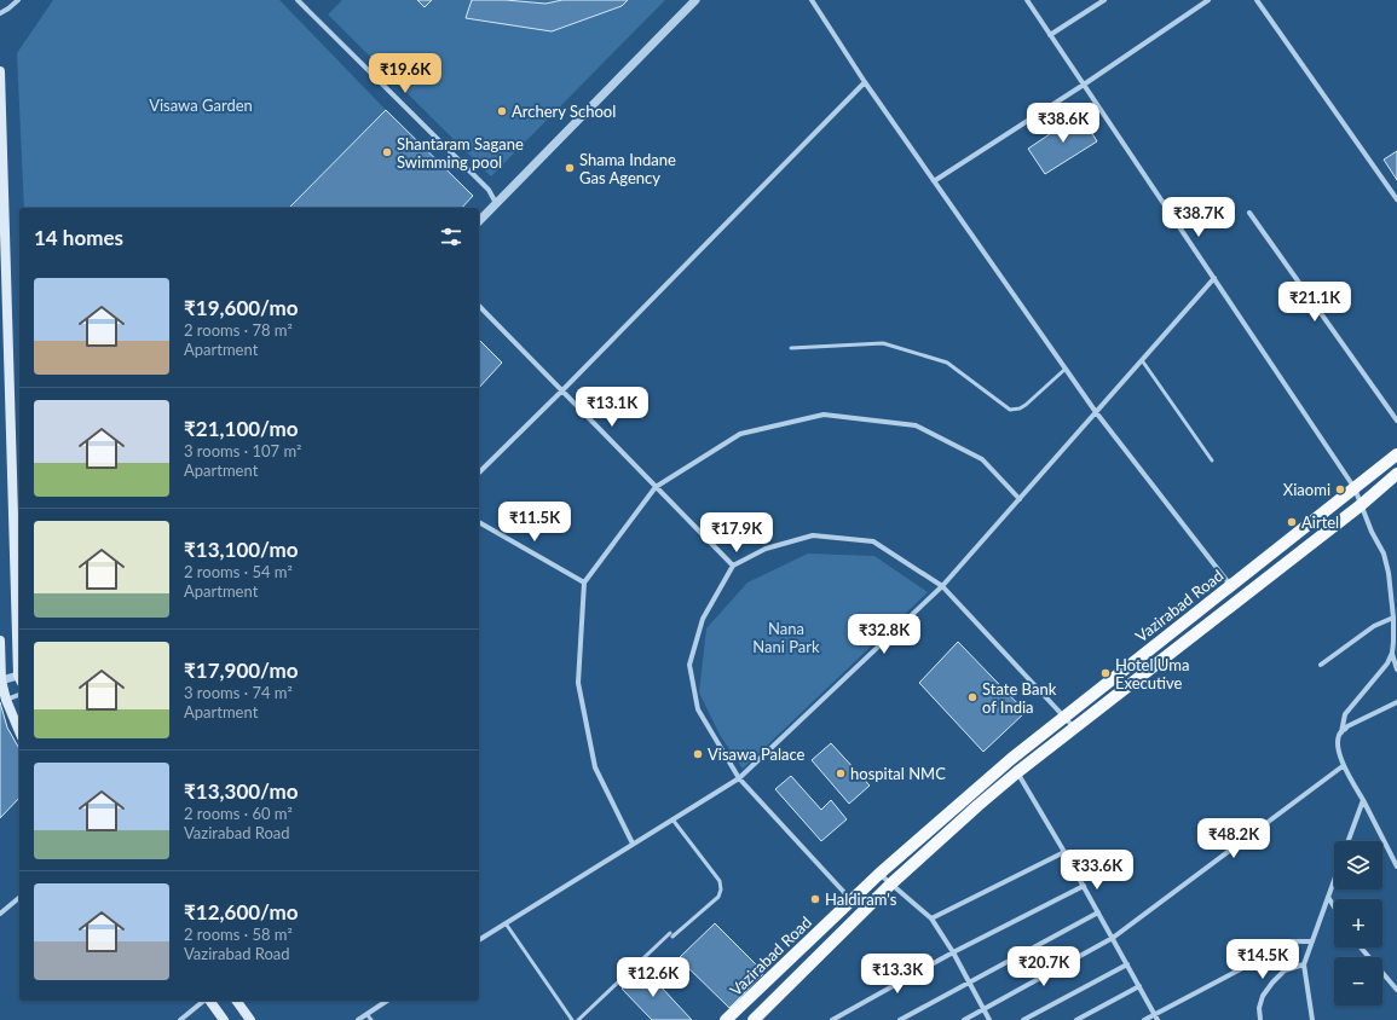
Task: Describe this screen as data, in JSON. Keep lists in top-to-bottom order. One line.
{"streets":{"main road":["Vazirabad Road"]},"parks":["Visawa Garden","Nana Nani Park"],"places":["Archery School","Shantaram Sagane Swimming pool","Shama Indane Gas Agency","Xiaomi","Airtel","Hotel Uma Executive","State Bank of India","Visawa Palace","hospital NMC","Haldiram's"],"page":{"price":["₹19.6K","₹38.6K","₹38.7K","₹21.1K","₹13.1K","₹11.5K","₹17.9K","₹32.8K","₹48.2K","₹33.6K","₹14.5K","₹20.7K","₹13.3K","₹12.6K"],"heading":"14 homes","list":[{"name":"₹19,600/mo","note":"2 rooms · 78 m² · Apartment"},{"name":"₹21,100/mo","note":"3 rooms · 107 m² · Apartment"},{"name":"₹13,100/mo","note":"2 rooms · 54 m² · Apartment"},{"name":"₹17,900/mo","note":"3 rooms · 74 m² · Apartment"},{"name":"₹13,300/mo","note":"2 rooms · 60 m² · Vazirabad Road"},{"name":"₹12,600/mo","note":"2 rooms · 58 m² · Vazirabad Road"}],"map_buttons":["+","−"]}}
